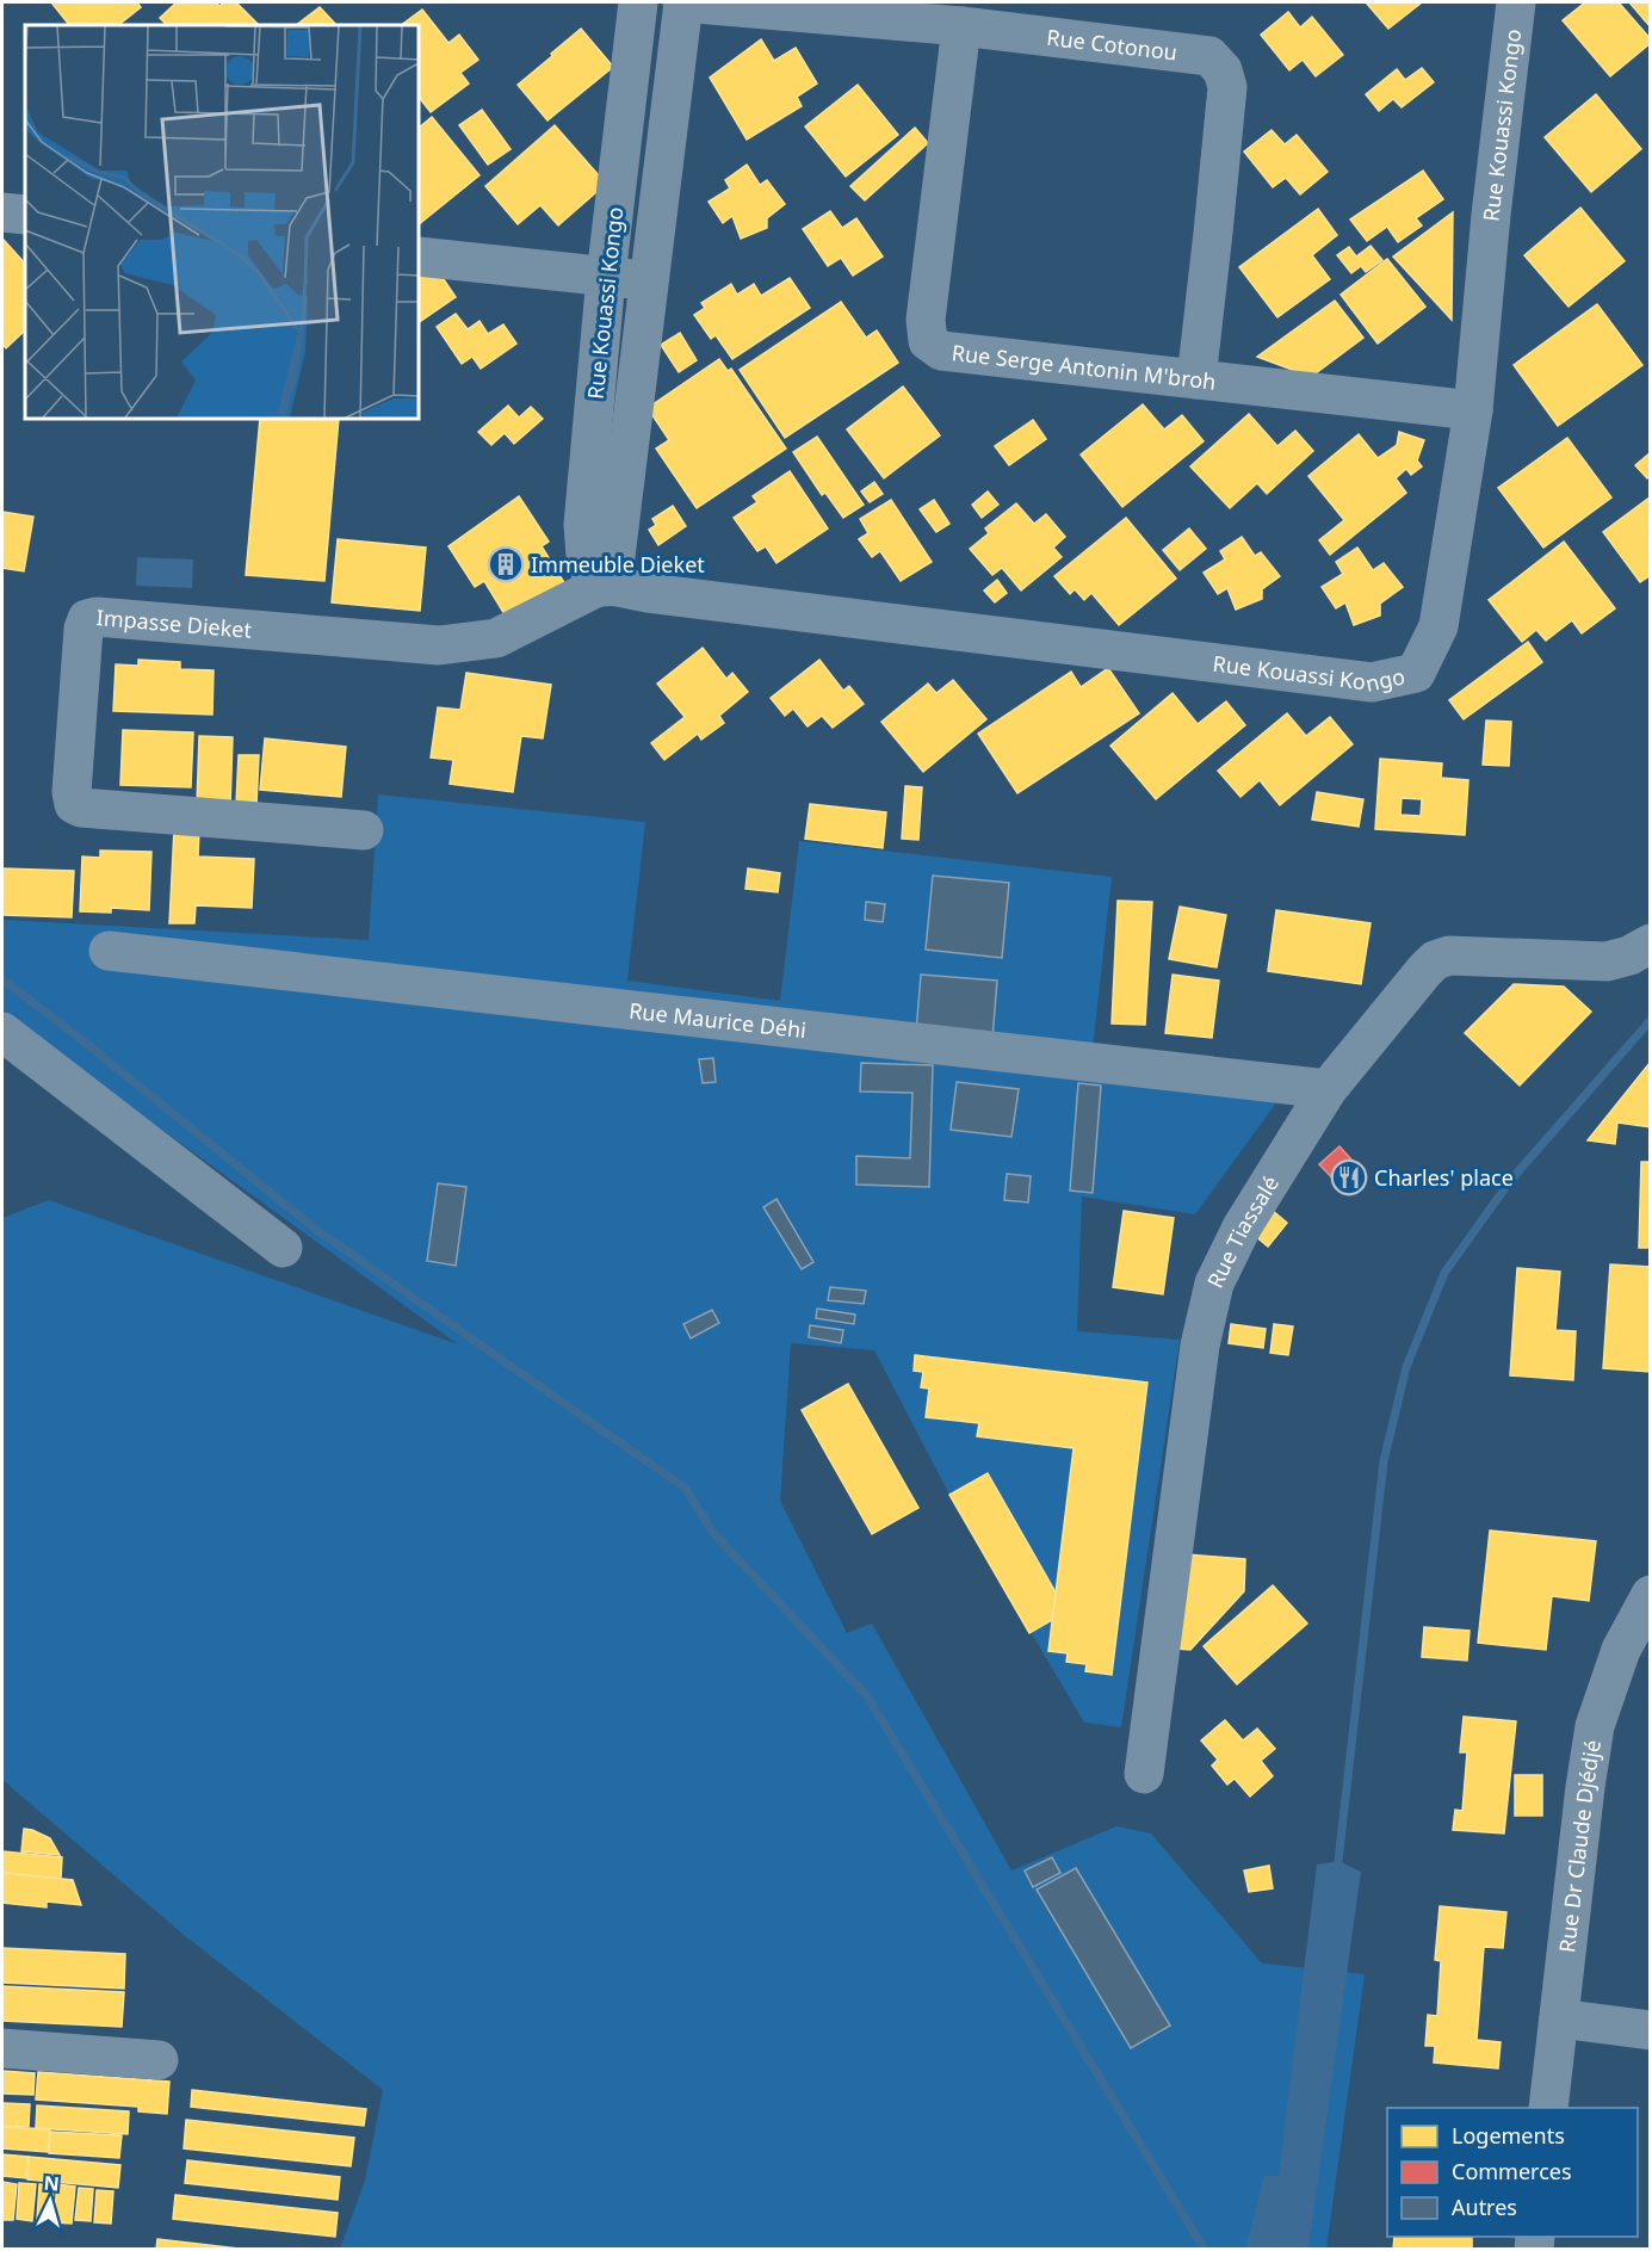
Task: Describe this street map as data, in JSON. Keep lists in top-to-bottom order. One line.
{"streets":{"street":["Rue Cotonou","Rue Kouassi Kongo","Rue Serge Antonin M'broh","Impasse Dieket","Rue Maurice Déhi","Rue Tiassalé","Rue Dr Claude Djédjé"]},"crossings":[["Rue Cotonou","Rue Kouassi Kongo"],["Rue Cotonou","Rue Serge Antonin M'broh"],["Rue Kouassi Kongo","Rue Serge Antonin M'broh"],["Rue Kouassi Kongo","Impasse Dieket"],["Rue Maurice Déhi","Rue Tiassalé"]],"places":{"building":["Immeuble Dieket"],"restaurant":["Charles' place"]},"legend":["Logements","Commerces","Autres"],"north":"top"}
